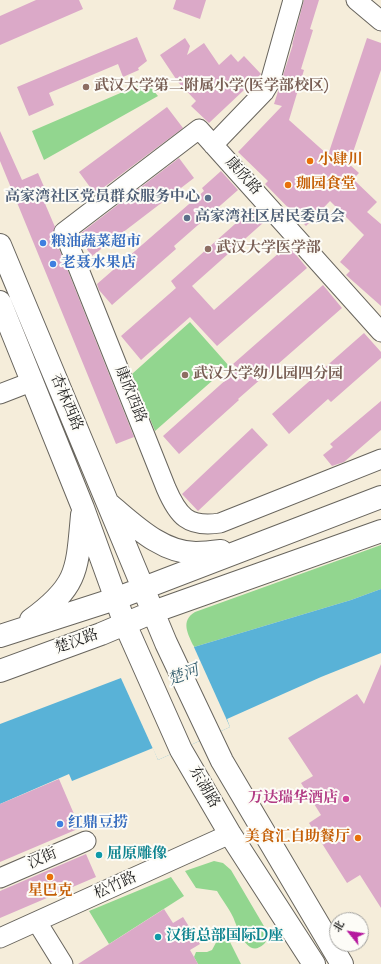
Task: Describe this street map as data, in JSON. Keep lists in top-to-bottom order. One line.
{"streets":{"main road":["杏林西路","楚汉路","东湖路"],"street":["康欣路","康欣西路","汉街","松竹路"]},"crossings":[["康欣路","康欣西路"],["杏林西路","楚汉路"],["杏林西路","东湖路"],["楚汉路","东湖路"],["东湖路","松竹路"]],"water":["楚河"],"places":["武汉大学第二附属小学(医学部校区)","小肆川","珈园食堂","高家湾社区党员群众服务中心","高家湾社区居民委员会","粮油蔬菜超市","武汉大学医学部","老聂水果店","武汉大学幼儿园四分园","万达瑞华酒店","红鼎豆捞","美食汇自助餐厅","屈原雕像","星巴克","汉街总部国际D座"],"north":"top left"}
